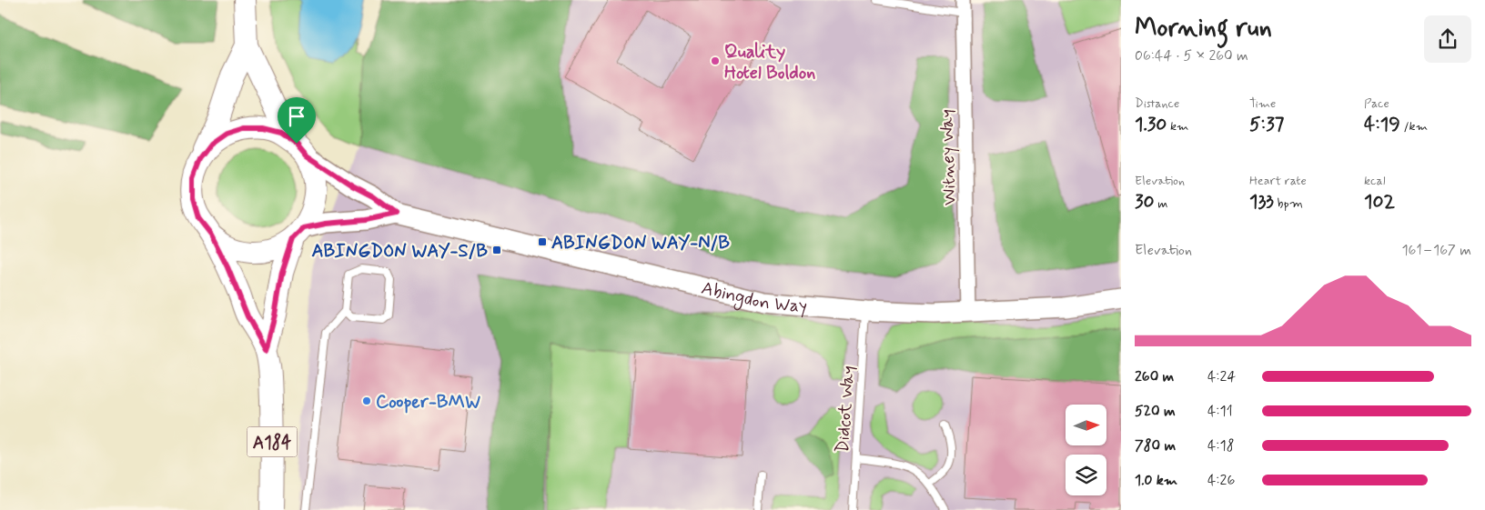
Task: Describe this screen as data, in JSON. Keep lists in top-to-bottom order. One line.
{"streets":{"main road":["Abingdon Way","A184"],"street":["Witney Way"],"lane":["Didcot Way"]},"crossings":[["Witney Way","Abingdon Way"],["Abingdon Way","Didcot Way"],["Abingdon Way","A184"]],"places":{"other":["Quality Hotel Boldon","Cooper-BMW"],"transit":["ABINGDON WAY-N/B","ABINGDON WAY-S/B"]},"north":"right","page":{"heading":["Morning run","06:44 · 5 × 260 m"],"stats":[["Distance","1.30 km"],["Time","5:37"],["Pace","4:19 /km"],["Elevation","30 m"],["Heart rate","133 bpm"],["kcal","102"]],"chart":["Elevation","161–167 m"],"list":[{"name":"260 m","note":"4:24"},{"name":"520 m","note":"4:11"},{"name":"780 m","note":"4:18"},{"name":"1.0 km","note":"4:26"}]}}
